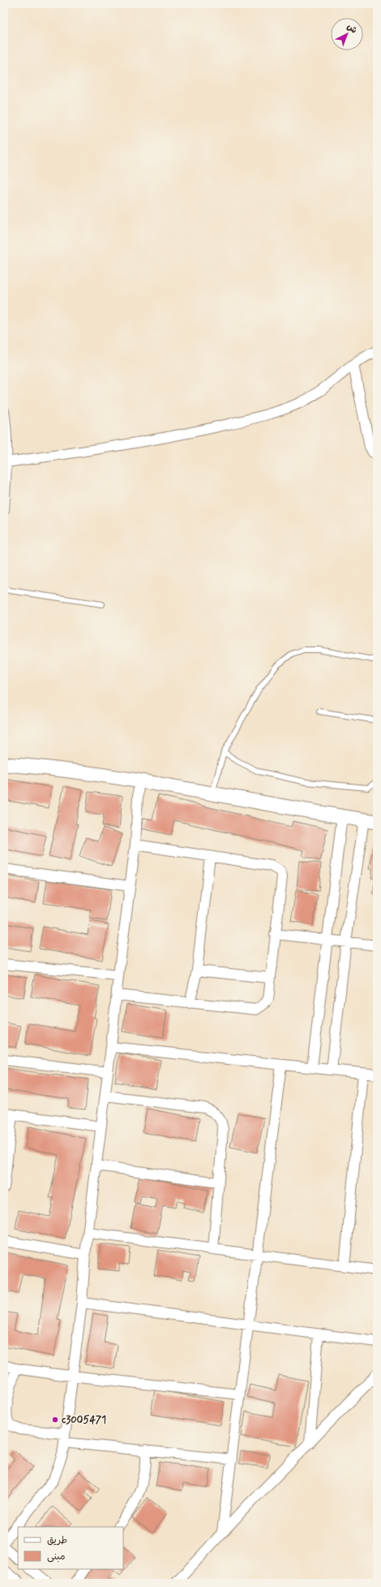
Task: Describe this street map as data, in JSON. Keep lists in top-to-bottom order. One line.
{"places":["c3005471"],"legend":["طريق","مبنى"],"north":"top right"}
